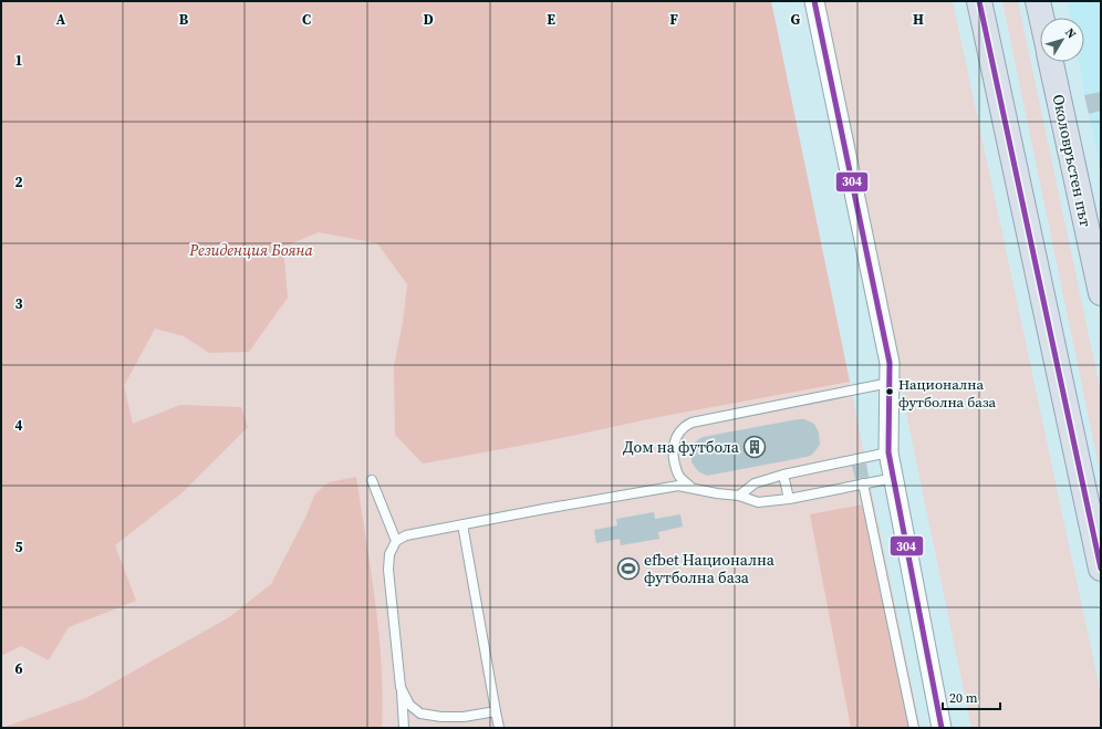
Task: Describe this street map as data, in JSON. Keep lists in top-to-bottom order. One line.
{"streets":{"highway":["Околовръстен път"]},"parks":["Резиденция Бояна"],"places":{"other":["Национална футболна база"],"building":["Дом на футбола"],"sports":["efbet Национална футболна база"]},"lines":["transit line 304"],"scale_bar":"20 m","north":"top right","grid":{"columns":["A","B","C","D","E","F","G","H"],"rows":["1","2","3","4","5","6"]}}
